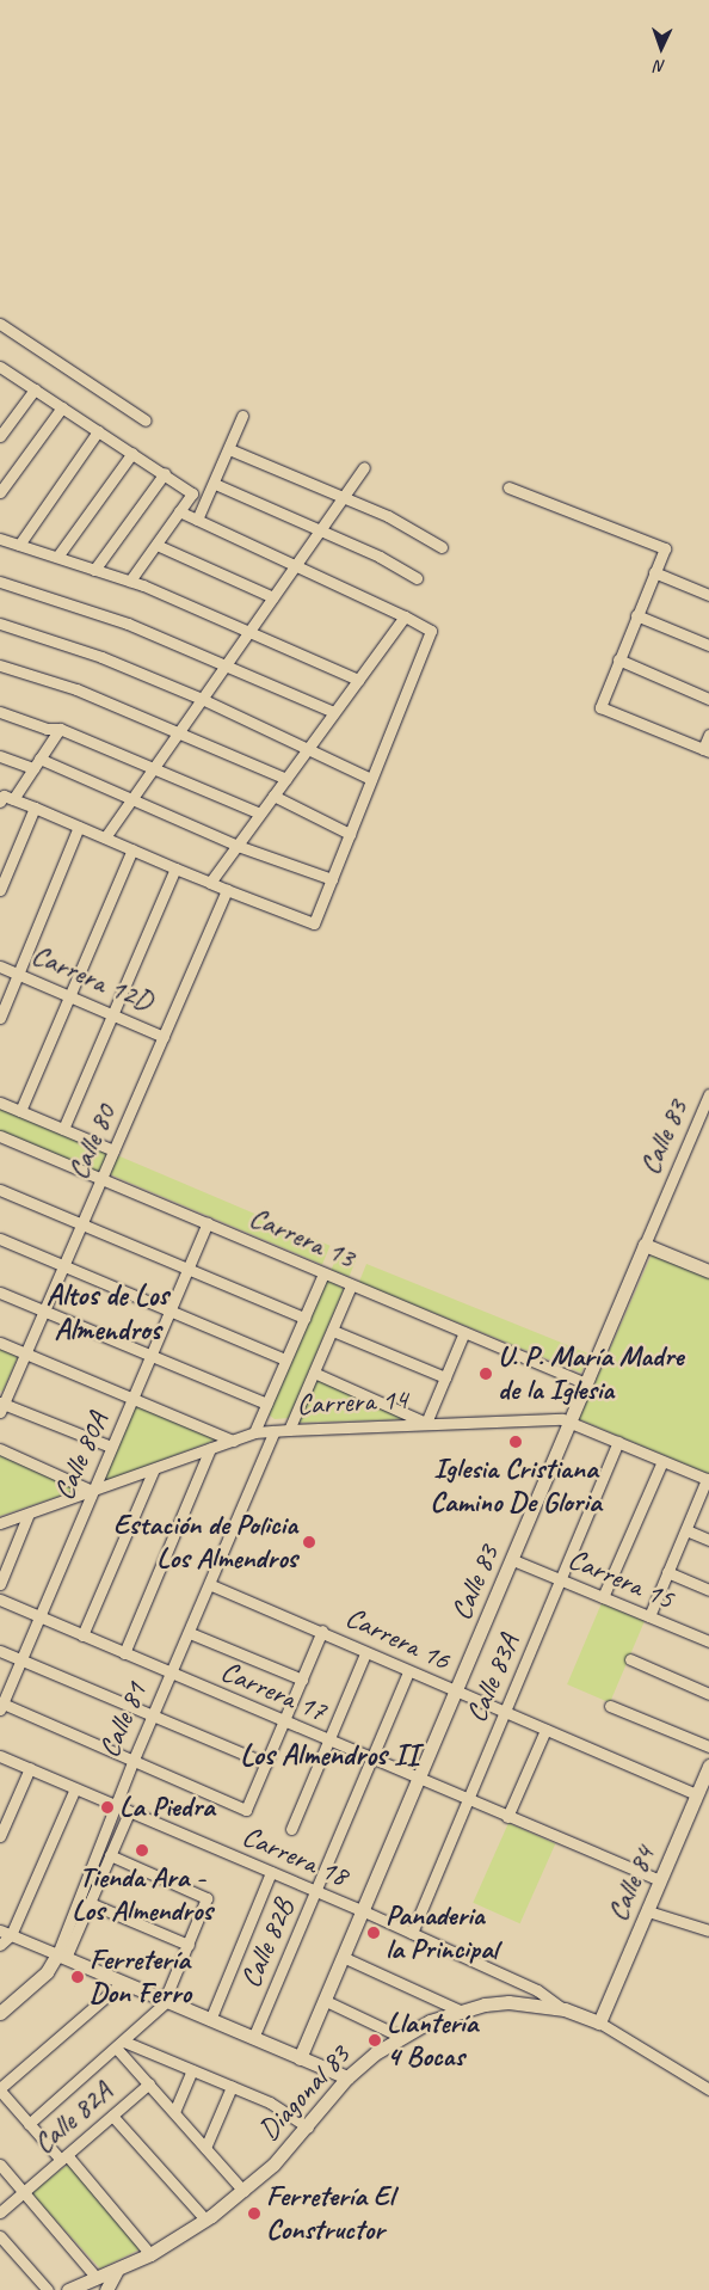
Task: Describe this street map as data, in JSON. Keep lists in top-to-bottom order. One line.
{"streets":{"street":["Carrera 12D","Calle 83","Calle 80","Carrera 13","Carrera 14","Calle 80A","Carrera 15","Carrera 16","Calle 83A","Carrera 17","Calle 81","Carrera 18","Calle 84","Calle 82B","Diagonal 83","Calle 82A"]},"crossings":[["Carrera 12D","Calle 80"],["Calle 83","Carrera 13"],["Calle 83","Carrera 14"],["Calle 83","Carrera 15"],["Calle 83","Carrera 16"],["Calle 83","Carrera 17"],["Calle 83","Carrera 18"],["Calle 80","Carrera 13"],["Carrera 13","Calle 80A"],["Carrera 14","Calle 80A"],["Carrera 14","Calle 83A"],["Carrera 14","Calle 81"],["Calle 80A","Carrera 17"],["Carrera 15","Calle 83A"],["Carrera 16","Calle 83A"],["Carrera 16","Calle 81"],["Carrera 16","Calle 84"],["Carrera 16","Calle 82B"],["Calle 83A","Carrera 17"],["Calle 83A","Carrera 18"],["Carrera 17","Calle 81"],["Carrera 17","Calle 84"],["Carrera 17","Calle 82B"],["Calle 81","Carrera 18"],["Carrera 18","Calle 82B"],["Carrera 18","Diagonal 83"],["Calle 84","Diagonal 83"]],"districts":["Altos de Los Almendros","Los Almendros II"],"places":["U. P. María Madre de la Iglesia","Iglesia Cristiana Camino De Gloria","Estación de Policia Los Almendros","La Piedra","Tienda Ara - Los Almendros","Panaderia la Principal","Ferretería Don Ferro","Llantería 4 Bocas","Ferretería El Constructor"],"north":"bottom"}
